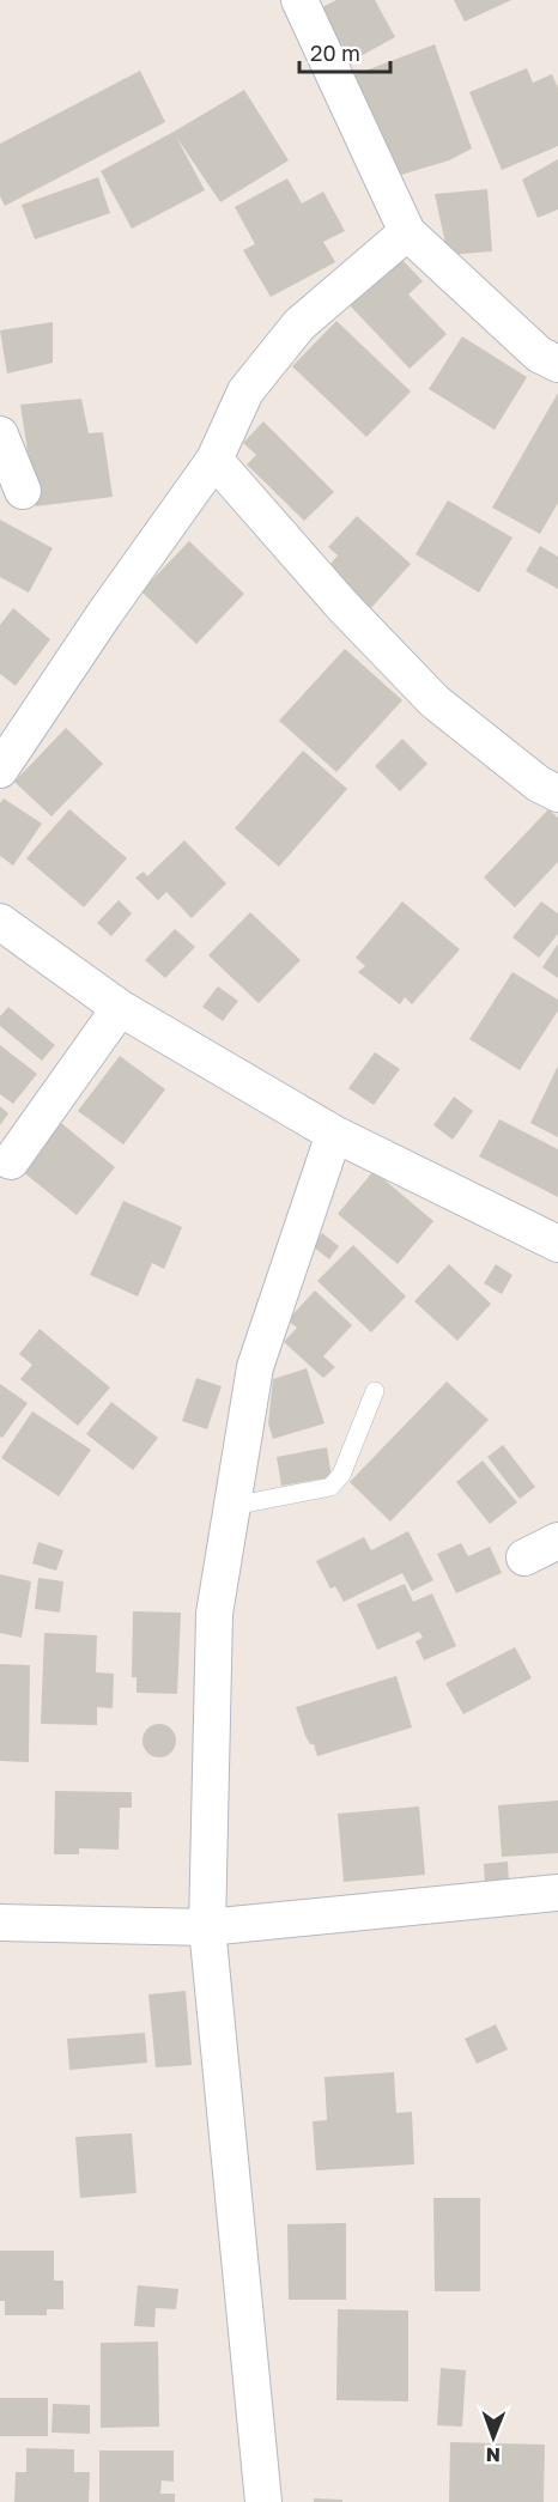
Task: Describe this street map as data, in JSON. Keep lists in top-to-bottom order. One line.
{"scale_bar":"20 m","north":"bottom"}
